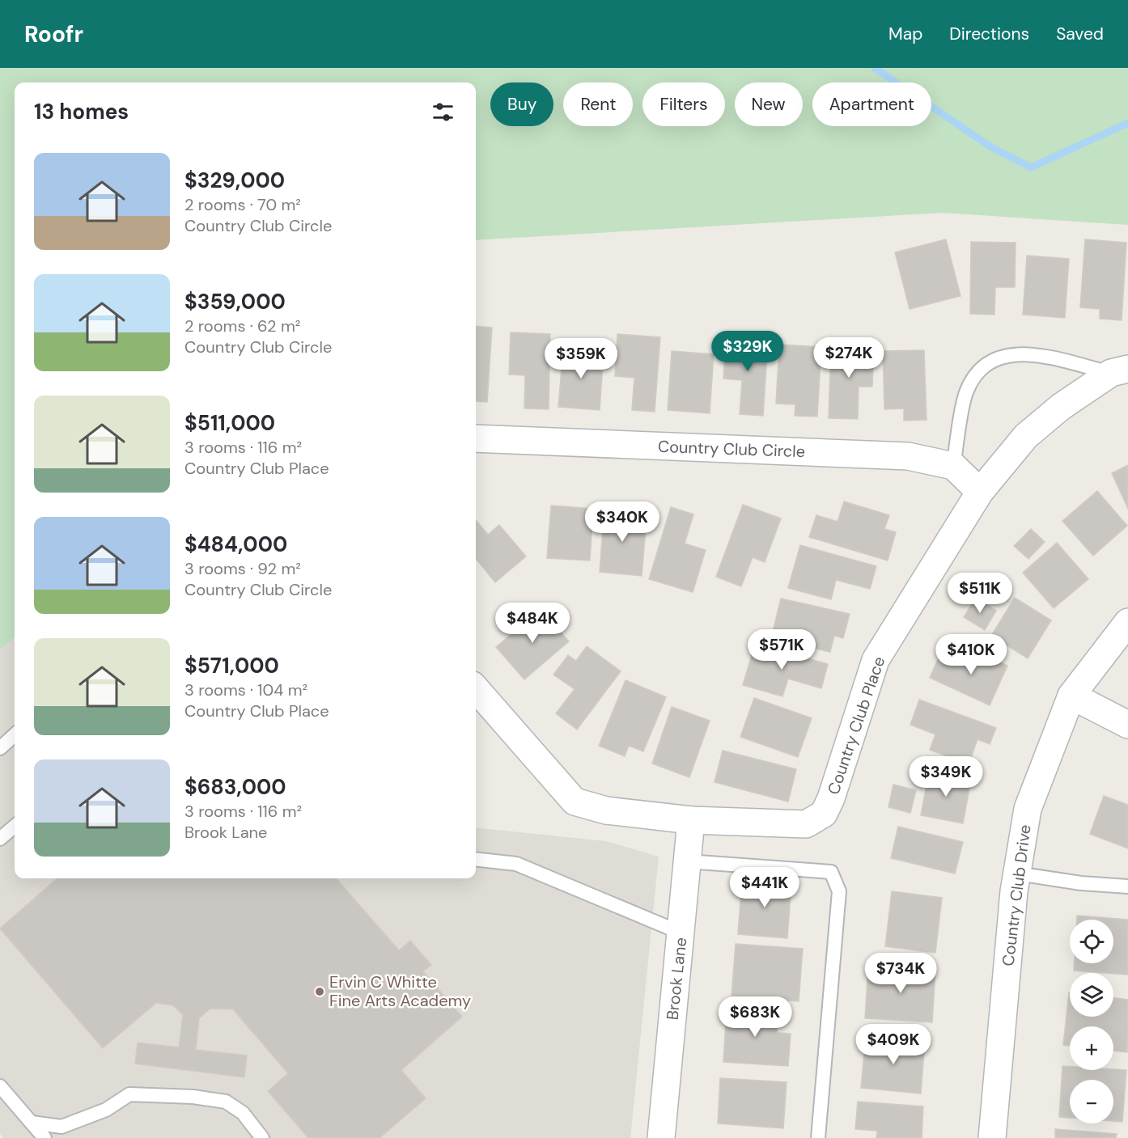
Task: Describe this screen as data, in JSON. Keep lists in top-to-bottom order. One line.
{"streets":{"street":["Country Club Circle","Country Club Place","Country Club Drive","Brook Lane"]},"crossings":[["Country Club Place","Brook Lane"]],"places":["Ervin C Whitte Fine Arts Academy"],"page":{"header":"Roofr","nav":["Map","Directions","Saved"],"chip":["Buy","Rent","Filters","New","Apartment"],"heading":"13 homes","list":[{"name":"$329,000","note":"2 rooms · 70 m² · Country Club Circle"},{"name":"$359,000","note":"2 rooms · 62 m² · Country Club Circle"},{"name":"$511,000","note":"3 rooms · 116 m² · Country Club Place"},{"name":"$484,000","note":"3 rooms · 92 m² · Country Club Circle"},{"name":"$571,000","note":"3 rooms · 104 m² · Country Club Place"},{"name":"$683,000","note":"3 rooms · 116 m² · Brook Lane"}],"price":["$329K","$274K","$359K","$340K","$511K","$484K","$571K","$410K","$349K","$441K","$734K","$683K","$409K"],"map_buttons":["+","−"]}}
